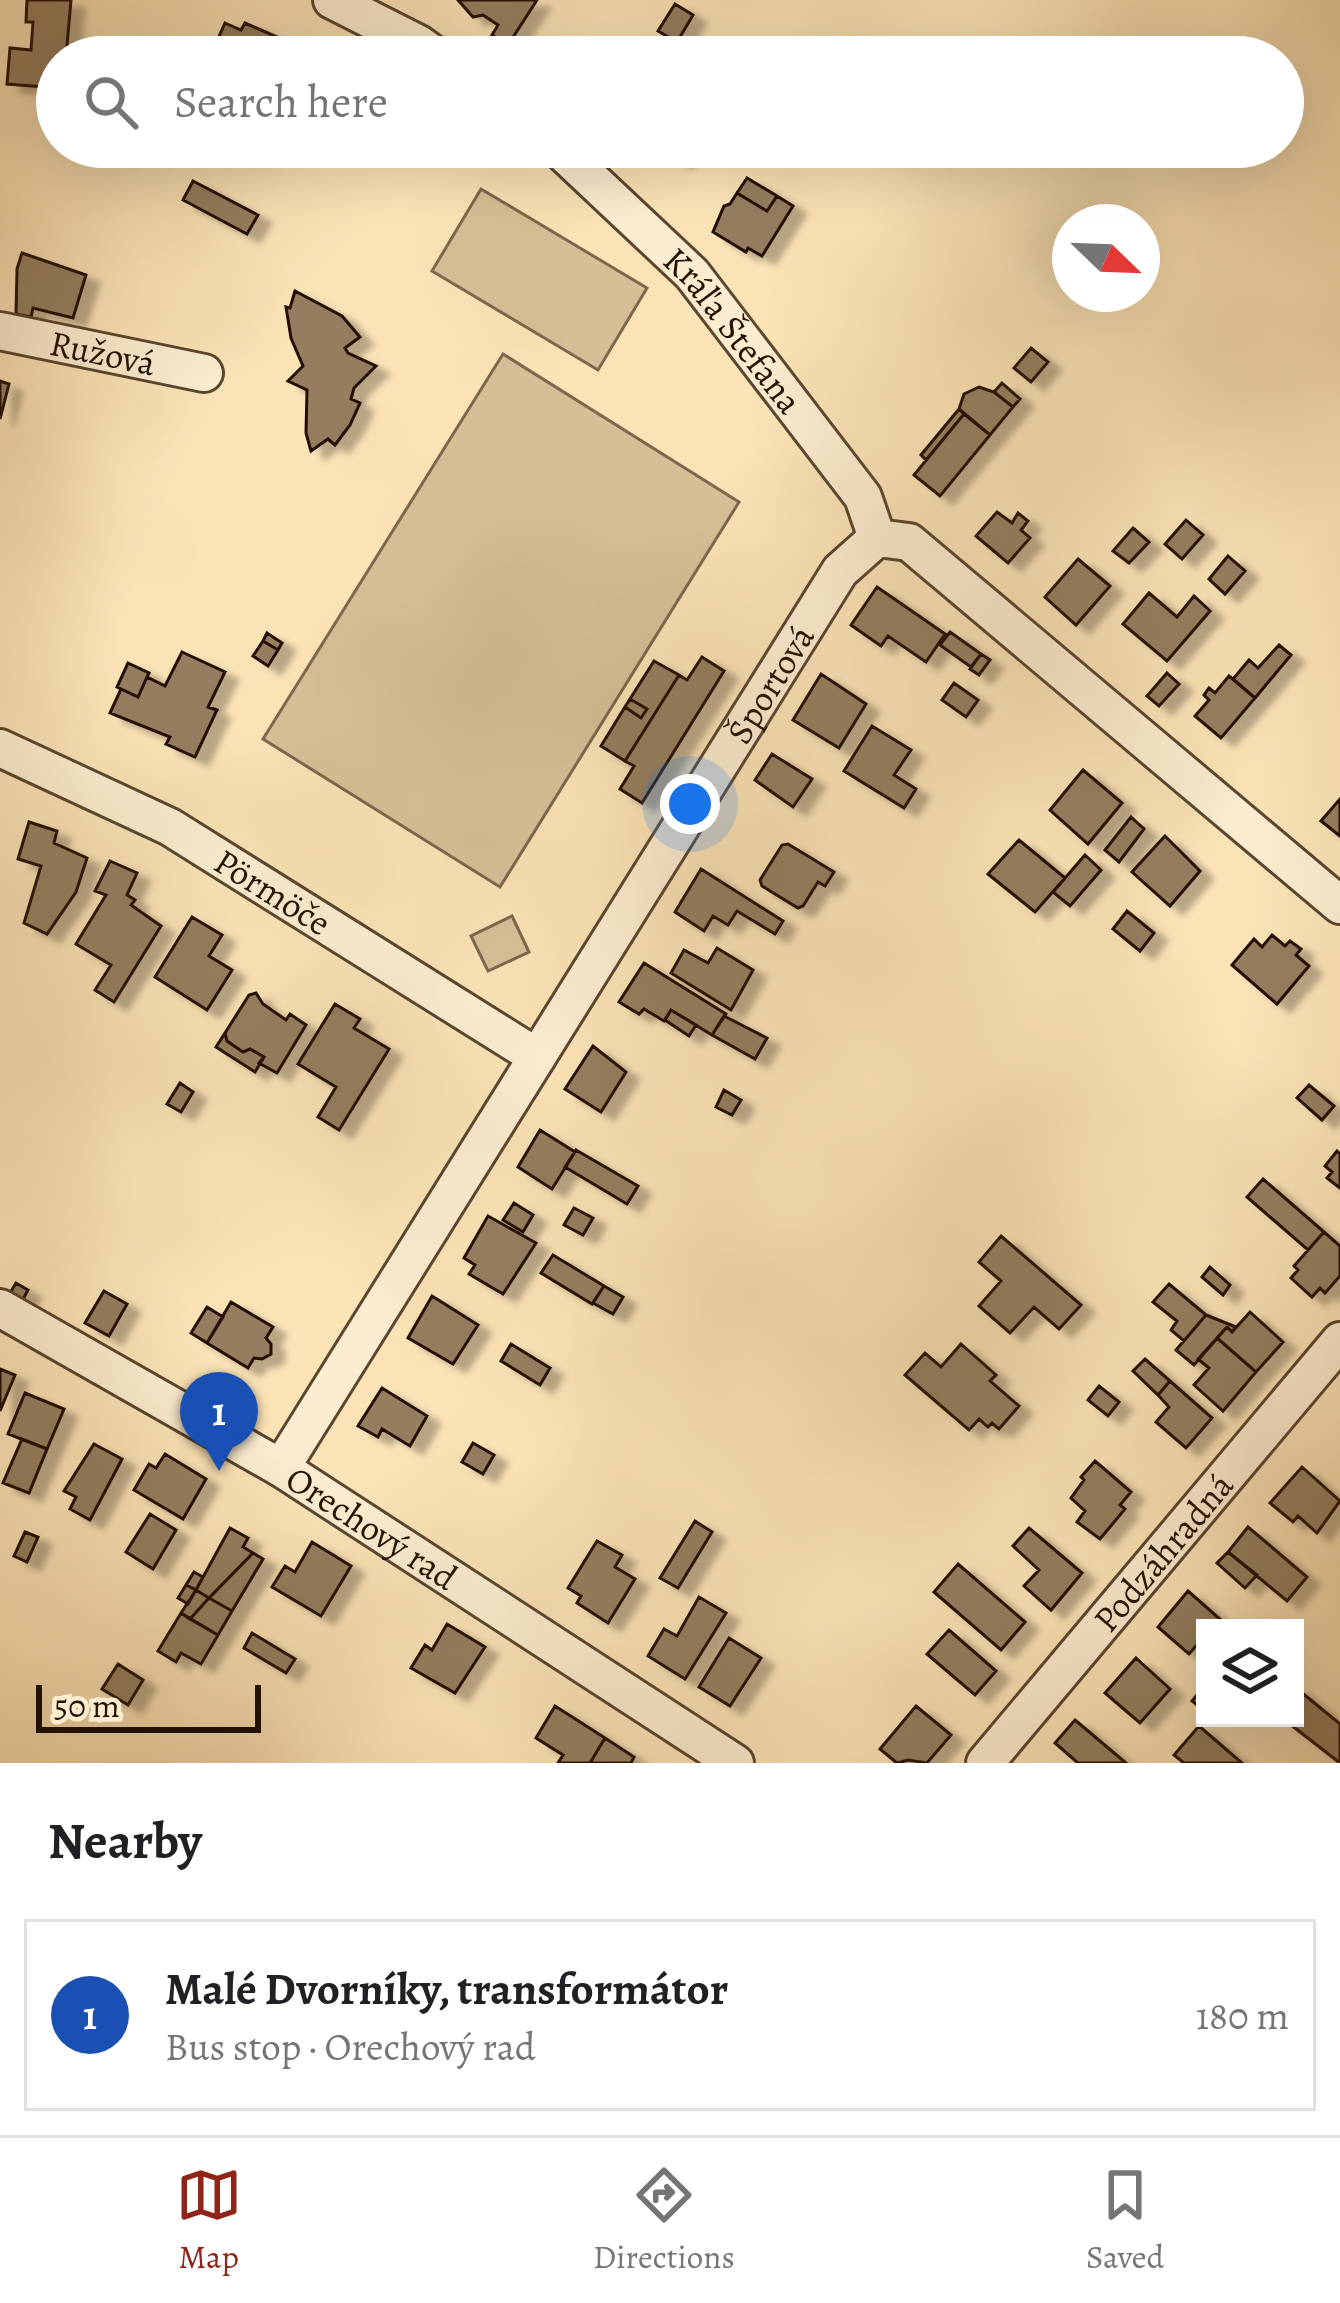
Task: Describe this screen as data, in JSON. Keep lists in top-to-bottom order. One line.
{"streets":{"street":["Kráľa Štefana","Ružová","Športová","Pörmöče","Orechový rad","Podzáhradná"]},"crossings":[["Kráľa Štefana","Športová"],["Športová","Pörmöče"],["Športová","Orechový rad"]],"scale_bar":"50 m","north":"bottom right","page":{"search":"Search here","pins":"1","scale":"50 m","heading":"Nearby","list":[{"mark":"1","name":"Malé Dvorníky, transformátor","note":"Bus stop · Orechový rad","value":"180 m"}],"nav":["Map","Directions","Saved"]}}
